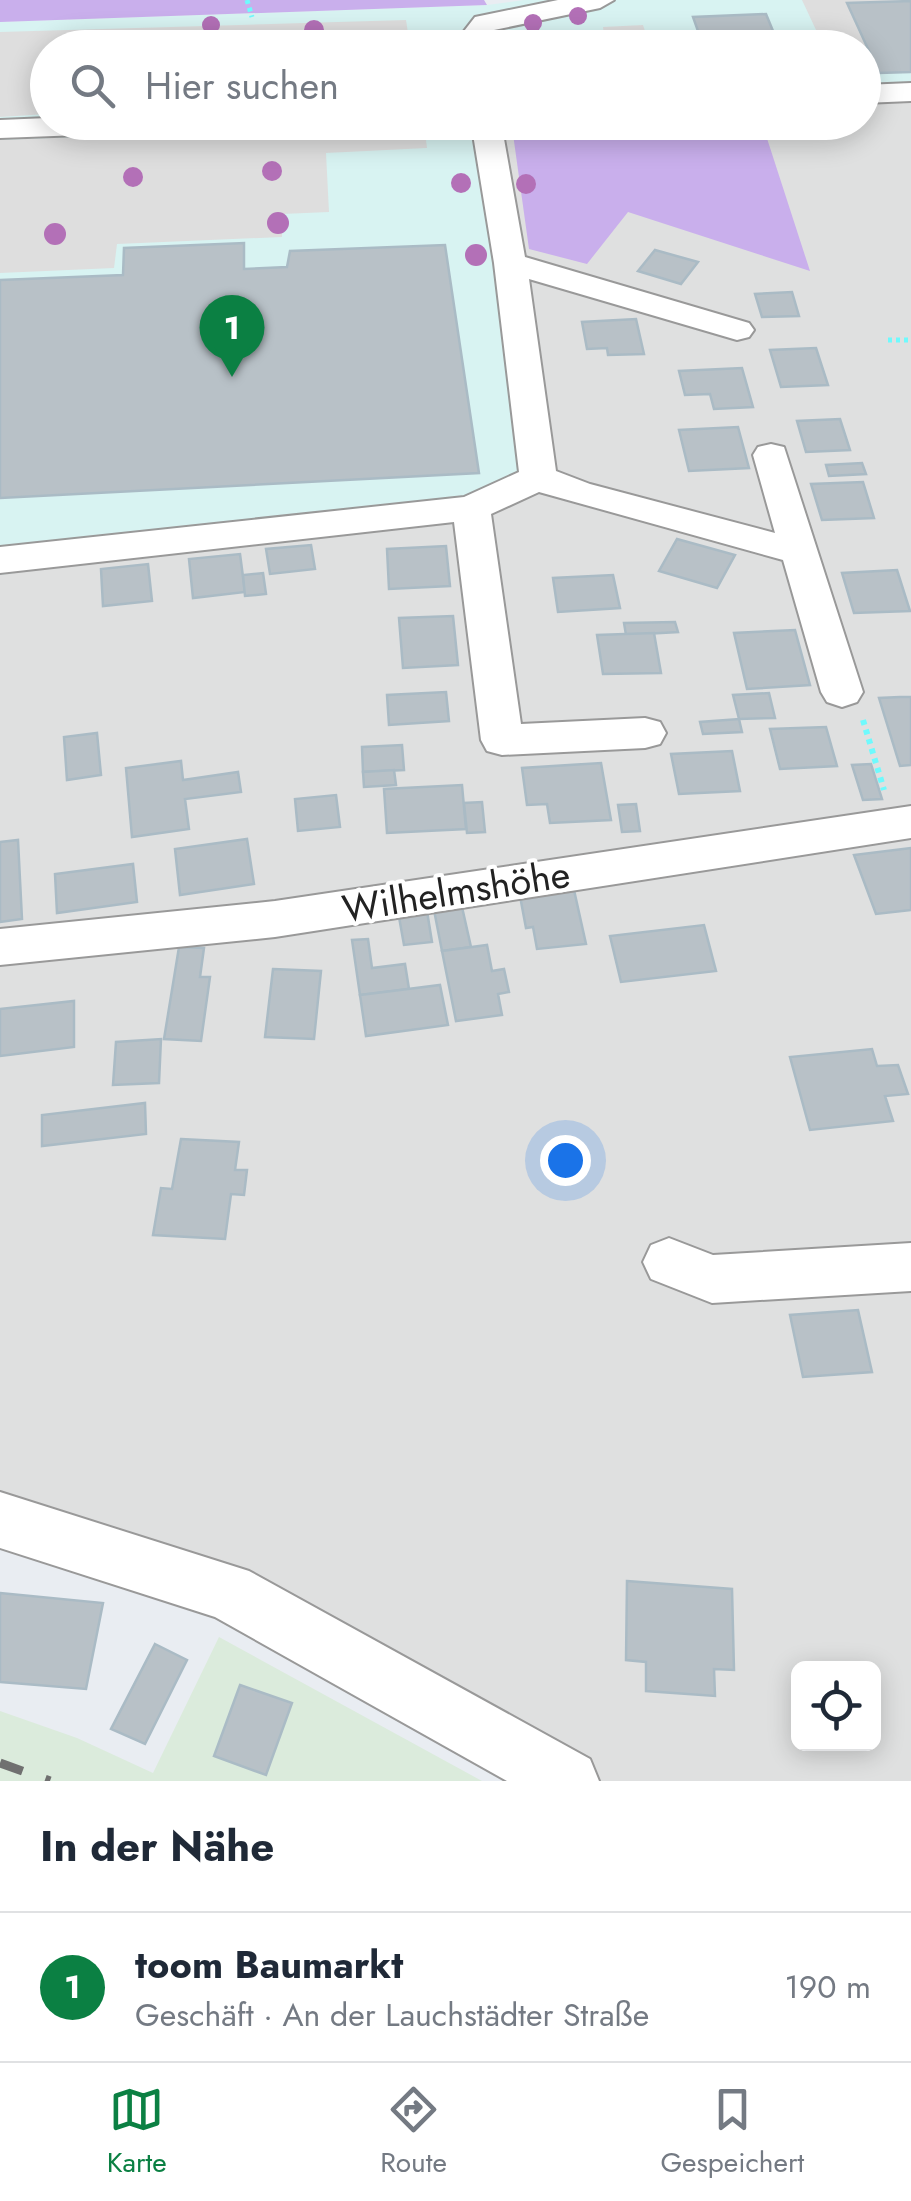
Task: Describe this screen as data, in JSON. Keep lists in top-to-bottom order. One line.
{"streets":{"street":["Wilhelmshöhe"]},"page":{"search":"Hier suchen","pins":"1","heading":"In der Nähe","list":[{"mark":"1","name":"toom Baumarkt","note":"Geschäft · An der Lauchstädter Straße","value":"190 m"}],"nav":["Karte","Route","Gespeichert"]}}
